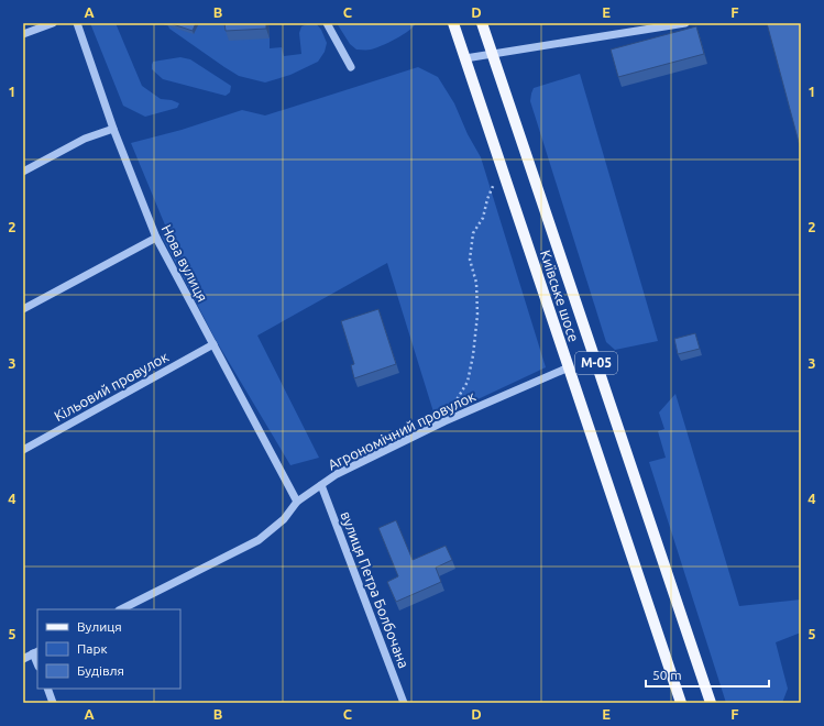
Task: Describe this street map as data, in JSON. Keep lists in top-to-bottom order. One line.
{"streets":{"main road":["Київське шосе","М-05"],"street":["Нова вулиця","Кільовий провулок","Агрономічний провулок","вулиця Петра Болбочана"]},"crossings":[["Нова вулиця","Кільовий провулок"],["Нова вулиця","Агрономічний провулок"],["Київське шосе","Агрономічний провулок"],["Агрономічний провулок","вулиця Петра Болбочана"]],"legend":["Вулиця","Парк","Будівля"],"scale_bar":"50 m","grid":{"columns":["A","B","C","D","E","F"],"rows":["1","2","3","4","5"]}}
